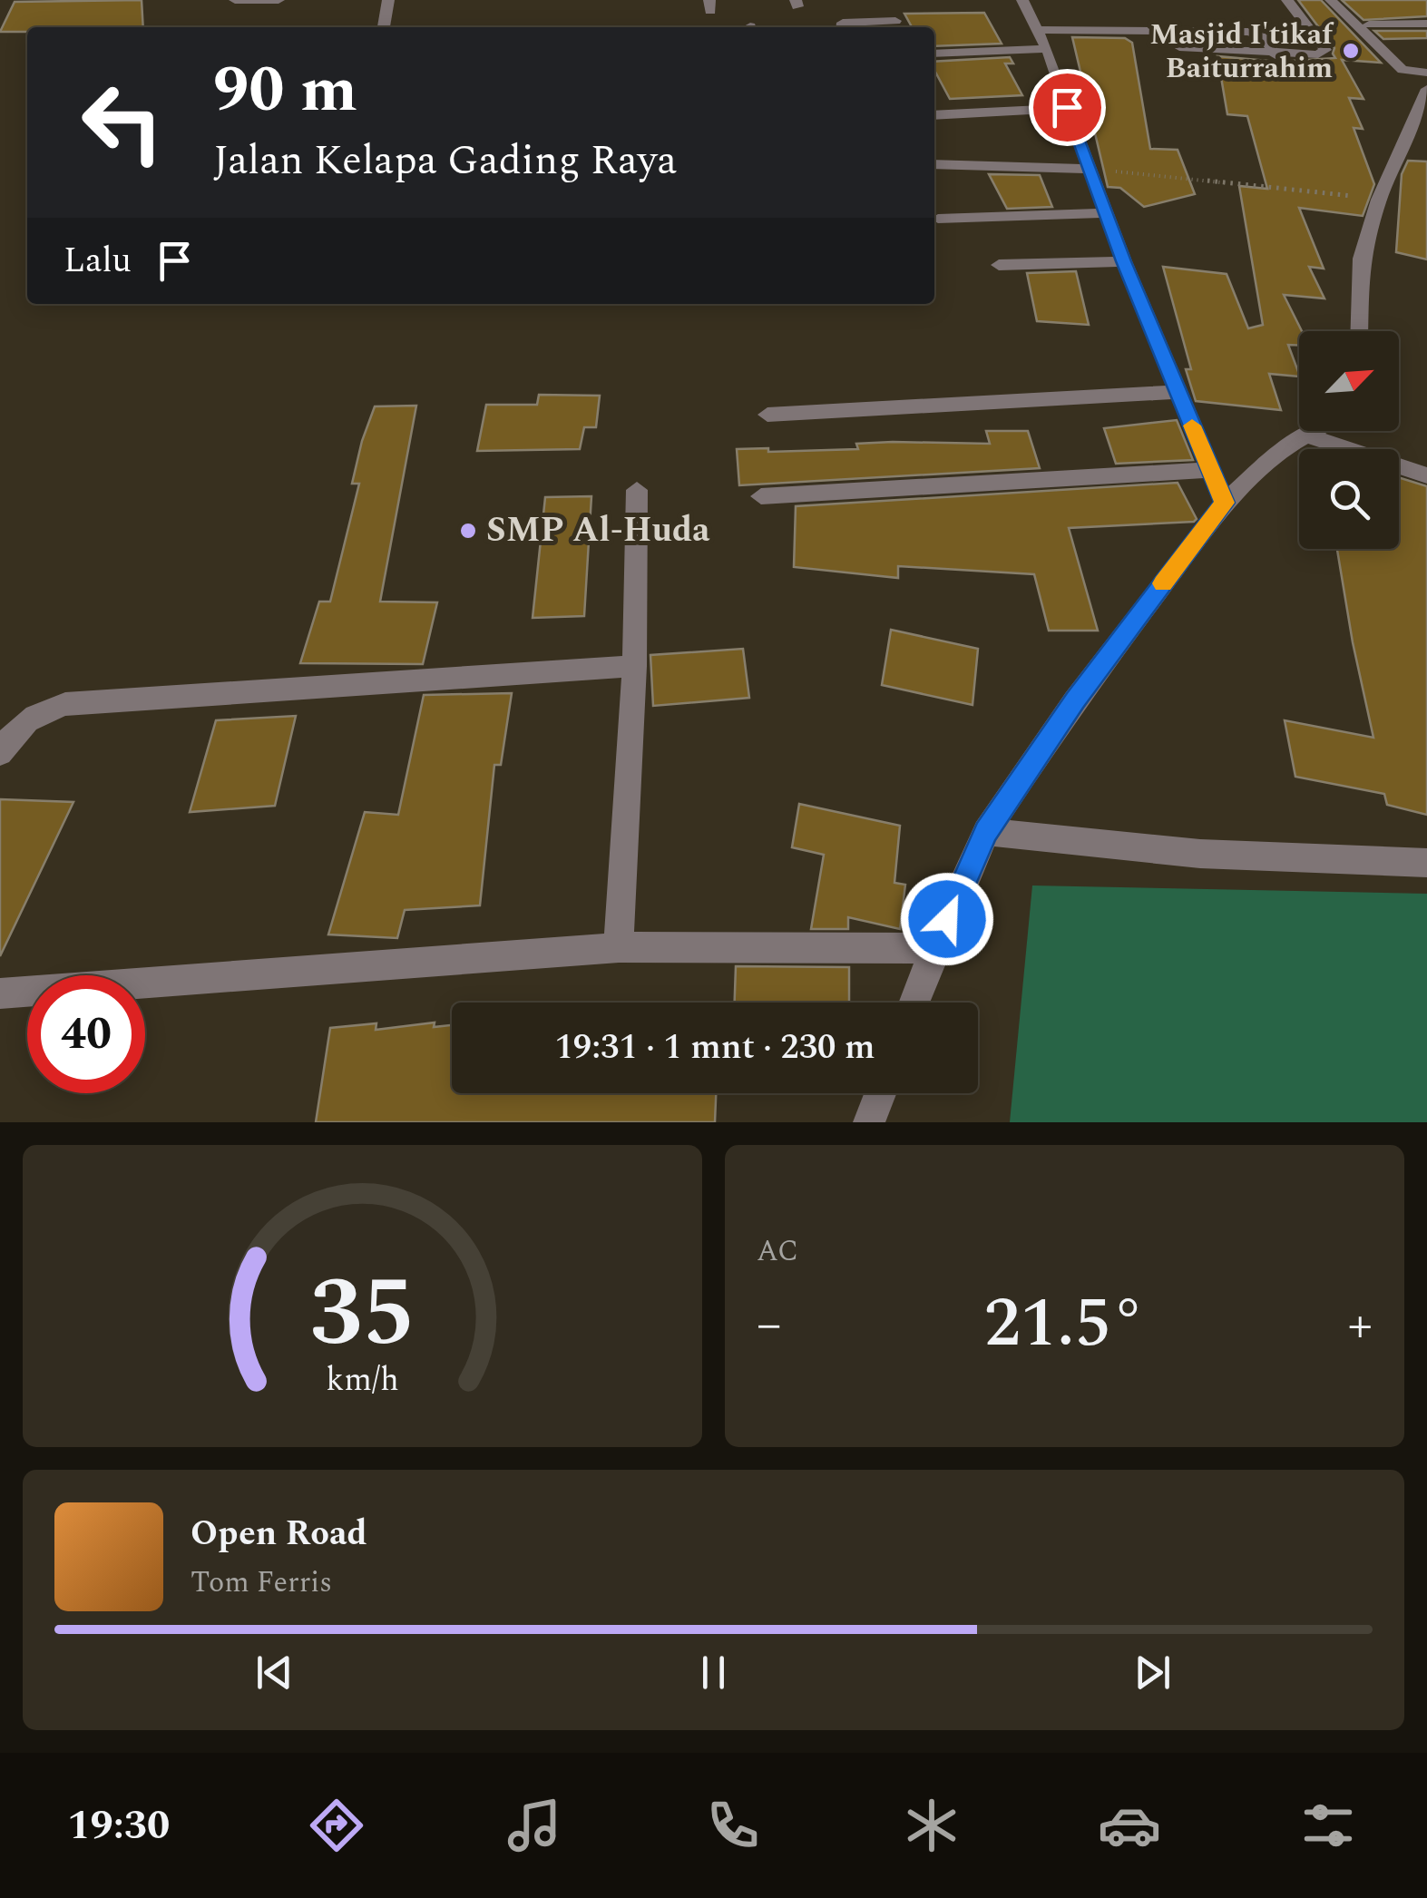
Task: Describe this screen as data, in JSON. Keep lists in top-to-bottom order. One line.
{"places":["Masjid I'tikaf Baiturrahim","SMP Al-Huda"],"north":"top right","page":{"turn":["90 m","Jalan Kelapa Gading Raya"],"then":"Lalu","limit":"40","trip":"19:31 · 1 mnt · 230 m","tile":"AC","heat":["−","21.5°","+"],"song":["Open Road","Tom Ferris"],"tabs":"19:30","gauge":["35","km/h"]}}
